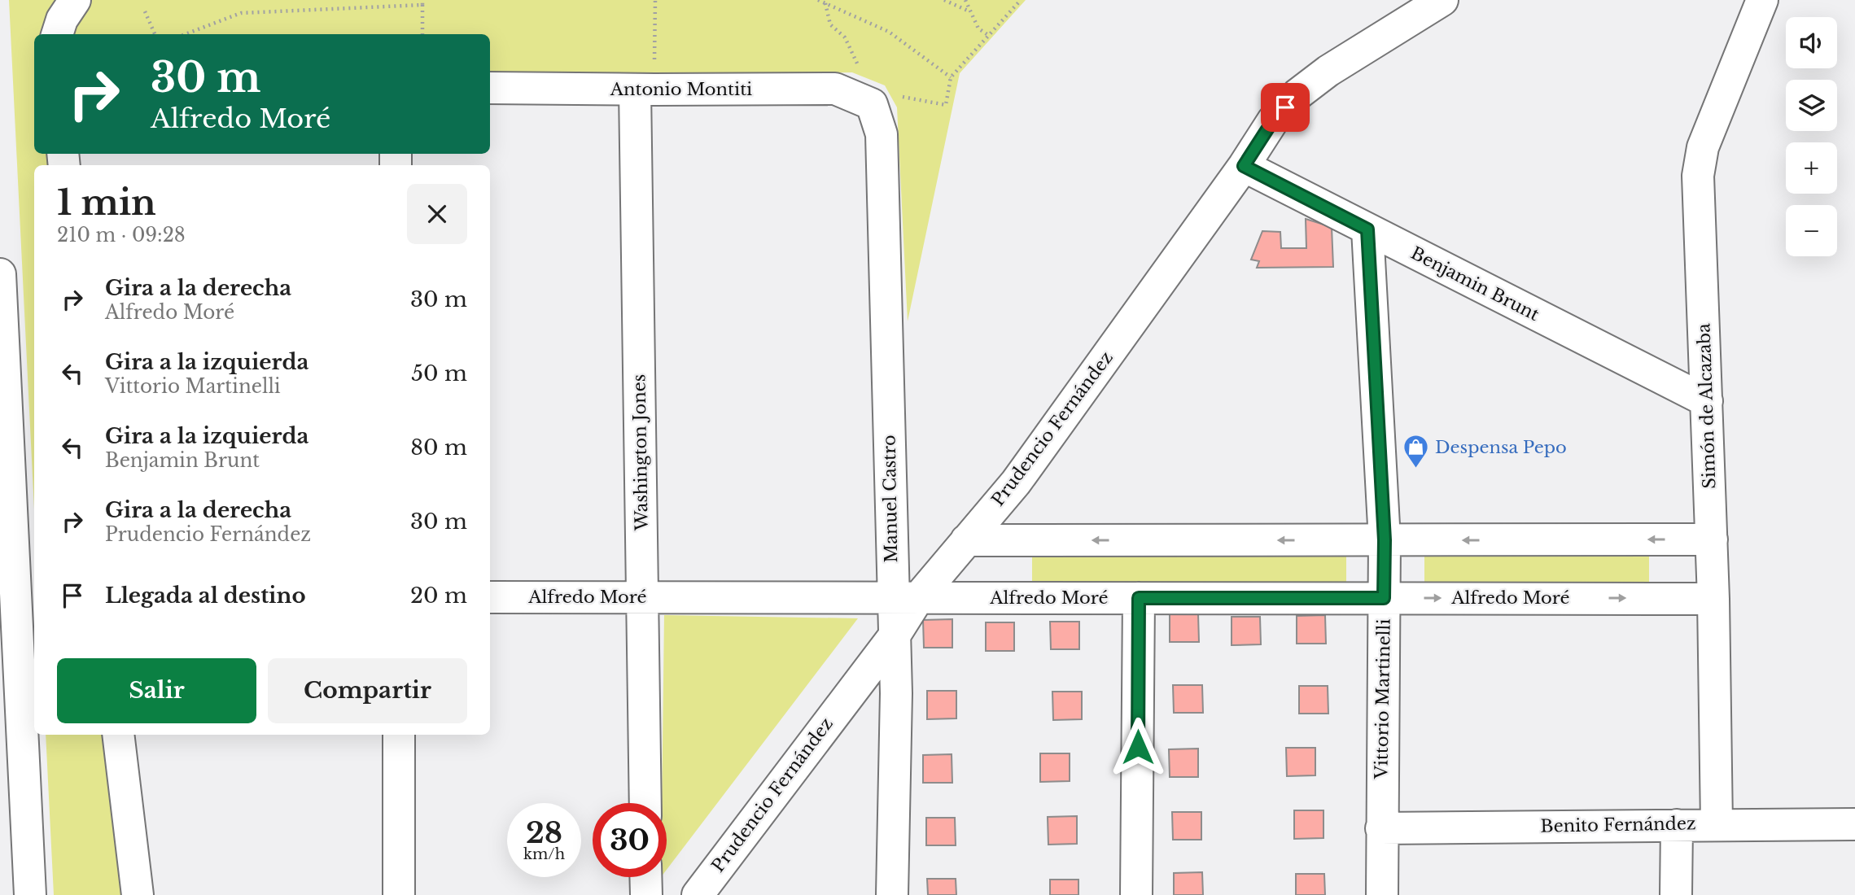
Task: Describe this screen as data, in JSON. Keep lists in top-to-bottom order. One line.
{"streets":{"street":["Antonio Montiti","Benjamin Brunt","Simón de Alcazaba","Prudencio Fernández","Washington Jones","Manuel Castro","Alfredo Moré","Vittorio Martinelli","Benito Fernández"]},"crossings":[["Antonio Montiti","Washington Jones"],["Antonio Montiti","Manuel Castro"],["Benjamin Brunt","Simón de Alcazaba"],["Benjamin Brunt","Prudencio Fernández"],["Benjamin Brunt","Vittorio Martinelli"],["Simón de Alcazaba","Alfredo Moré"],["Simón de Alcazaba","Benito Fernández"],["Prudencio Fernández","Manuel Castro"],["Prudencio Fernández","Alfredo Moré"],["Washington Jones","Alfredo Moré"],["Manuel Castro","Alfredo Moré"],["Alfredo Moré","Vittorio Martinelli"],["Vittorio Martinelli","Benito Fernández"]],"places":{"shop":["Despensa Pepo"]},"page":{"map_buttons":["+","−"],"turn":["30 m","Alfredo Moré"],"heading":["1 min","210 m · 09:28"],"list":[{"name":"Gira a la derecha","note":"Alfredo Moré","value":"30 m"},{"name":"Gira a la izquierda","note":"Vittorio Martinelli","value":"50 m"},{"name":"Gira a la izquierda","note":"Benjamin Brunt","value":"80 m"},{"name":"Gira a la derecha","note":"Prudencio Fernández","value":"30 m"},{"name":"Llegada al destino","value":"20 m"}],"buttons":["Salir","Compartir"],"speed":"28 km/h","limit":"30"}}
